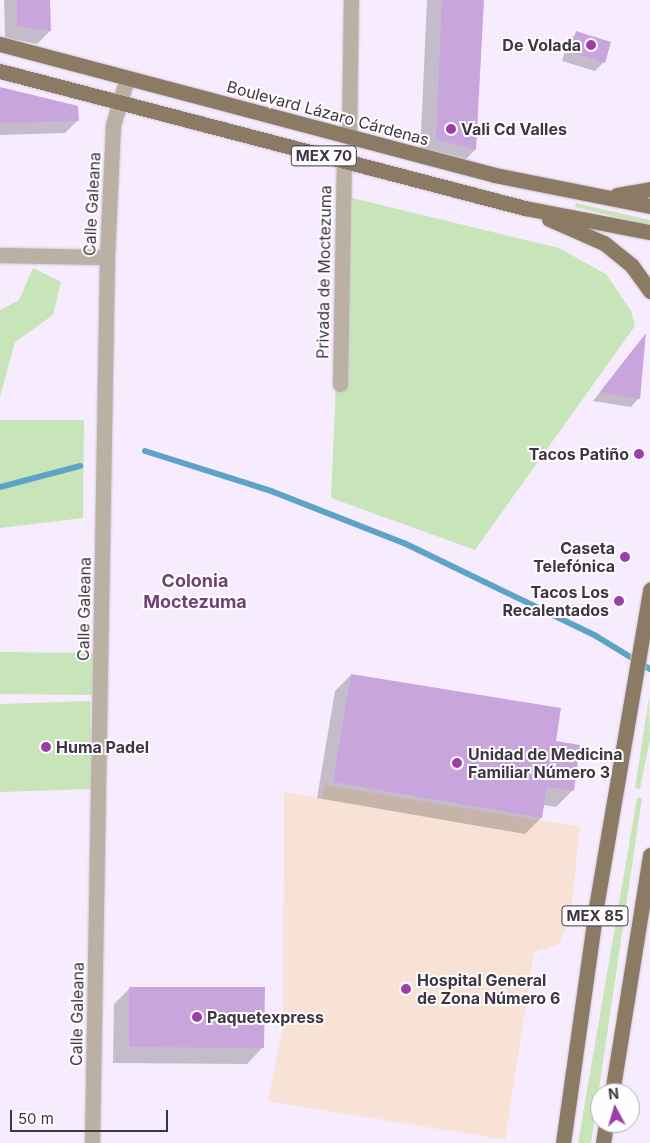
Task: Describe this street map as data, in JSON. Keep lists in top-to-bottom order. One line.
{"streets":{"main road":["Boulevard Lázaro Cárdenas","MEX 70","MEX 85"],"street":["Calle Galeana","Privada de Moctezuma"]},"crossings":[["Boulevard Lázaro Cárdenas","Calle Galeana"],["MEX 70","Calle Galeana"],["MEX 70","Privada de Moctezuma"]],"districts":["Colonia Moctezuma"],"places":["De Volada","Vali Cd Valles","Tacos Patiño","Caseta Telefónica","Tacos Los Recalentados","Huma Padel","Unidad de Medicina Familiar Número 3","Hospital General de Zona Número 6","Paquetexpress"],"scale_bar":"50 m","north":"top"}
